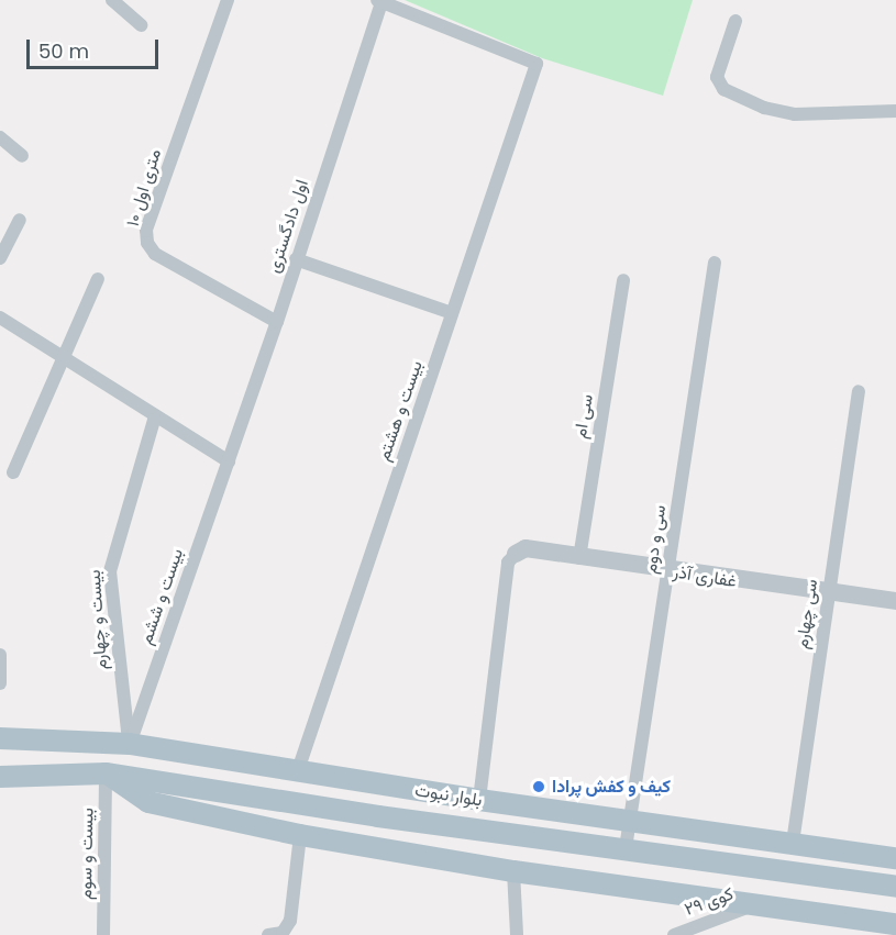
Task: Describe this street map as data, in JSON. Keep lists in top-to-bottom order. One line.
{"streets":{"main road":["بلوار نبوت"],"street":["۱۰ متری اول","اول دادگستری","بیست و هشتم","سی ام","سی و دوم","غفاری آذر","بیست و ششم","سی چهارم","بیست و چهارم","بیست و سوم","کوی ۲۹"]},"crossings":[["۱۰ متری اول","اول دادگستری"],["اول دادگستری","بیست و هشتم"],["اول دادگستری","بیست و ششم"],["بیست و هشتم","بلوار نبوت"],["سی ام","غفاری آذر"],["سی و دوم","غفاری آذر"],["سی و دوم","بلوار نبوت"],["غفاری آذر","سی چهارم"],["بیست و ششم","بیست و چهارم"],["بیست و ششم","بلوار نبوت"],["سی چهارم","بلوار نبوت"],["بیست و چهارم","بلوار نبوت"],["بلوار نبوت","بیست و سوم"]],"places":["کیف و کفش پرادا"],"scale_bar":"50 m"}
